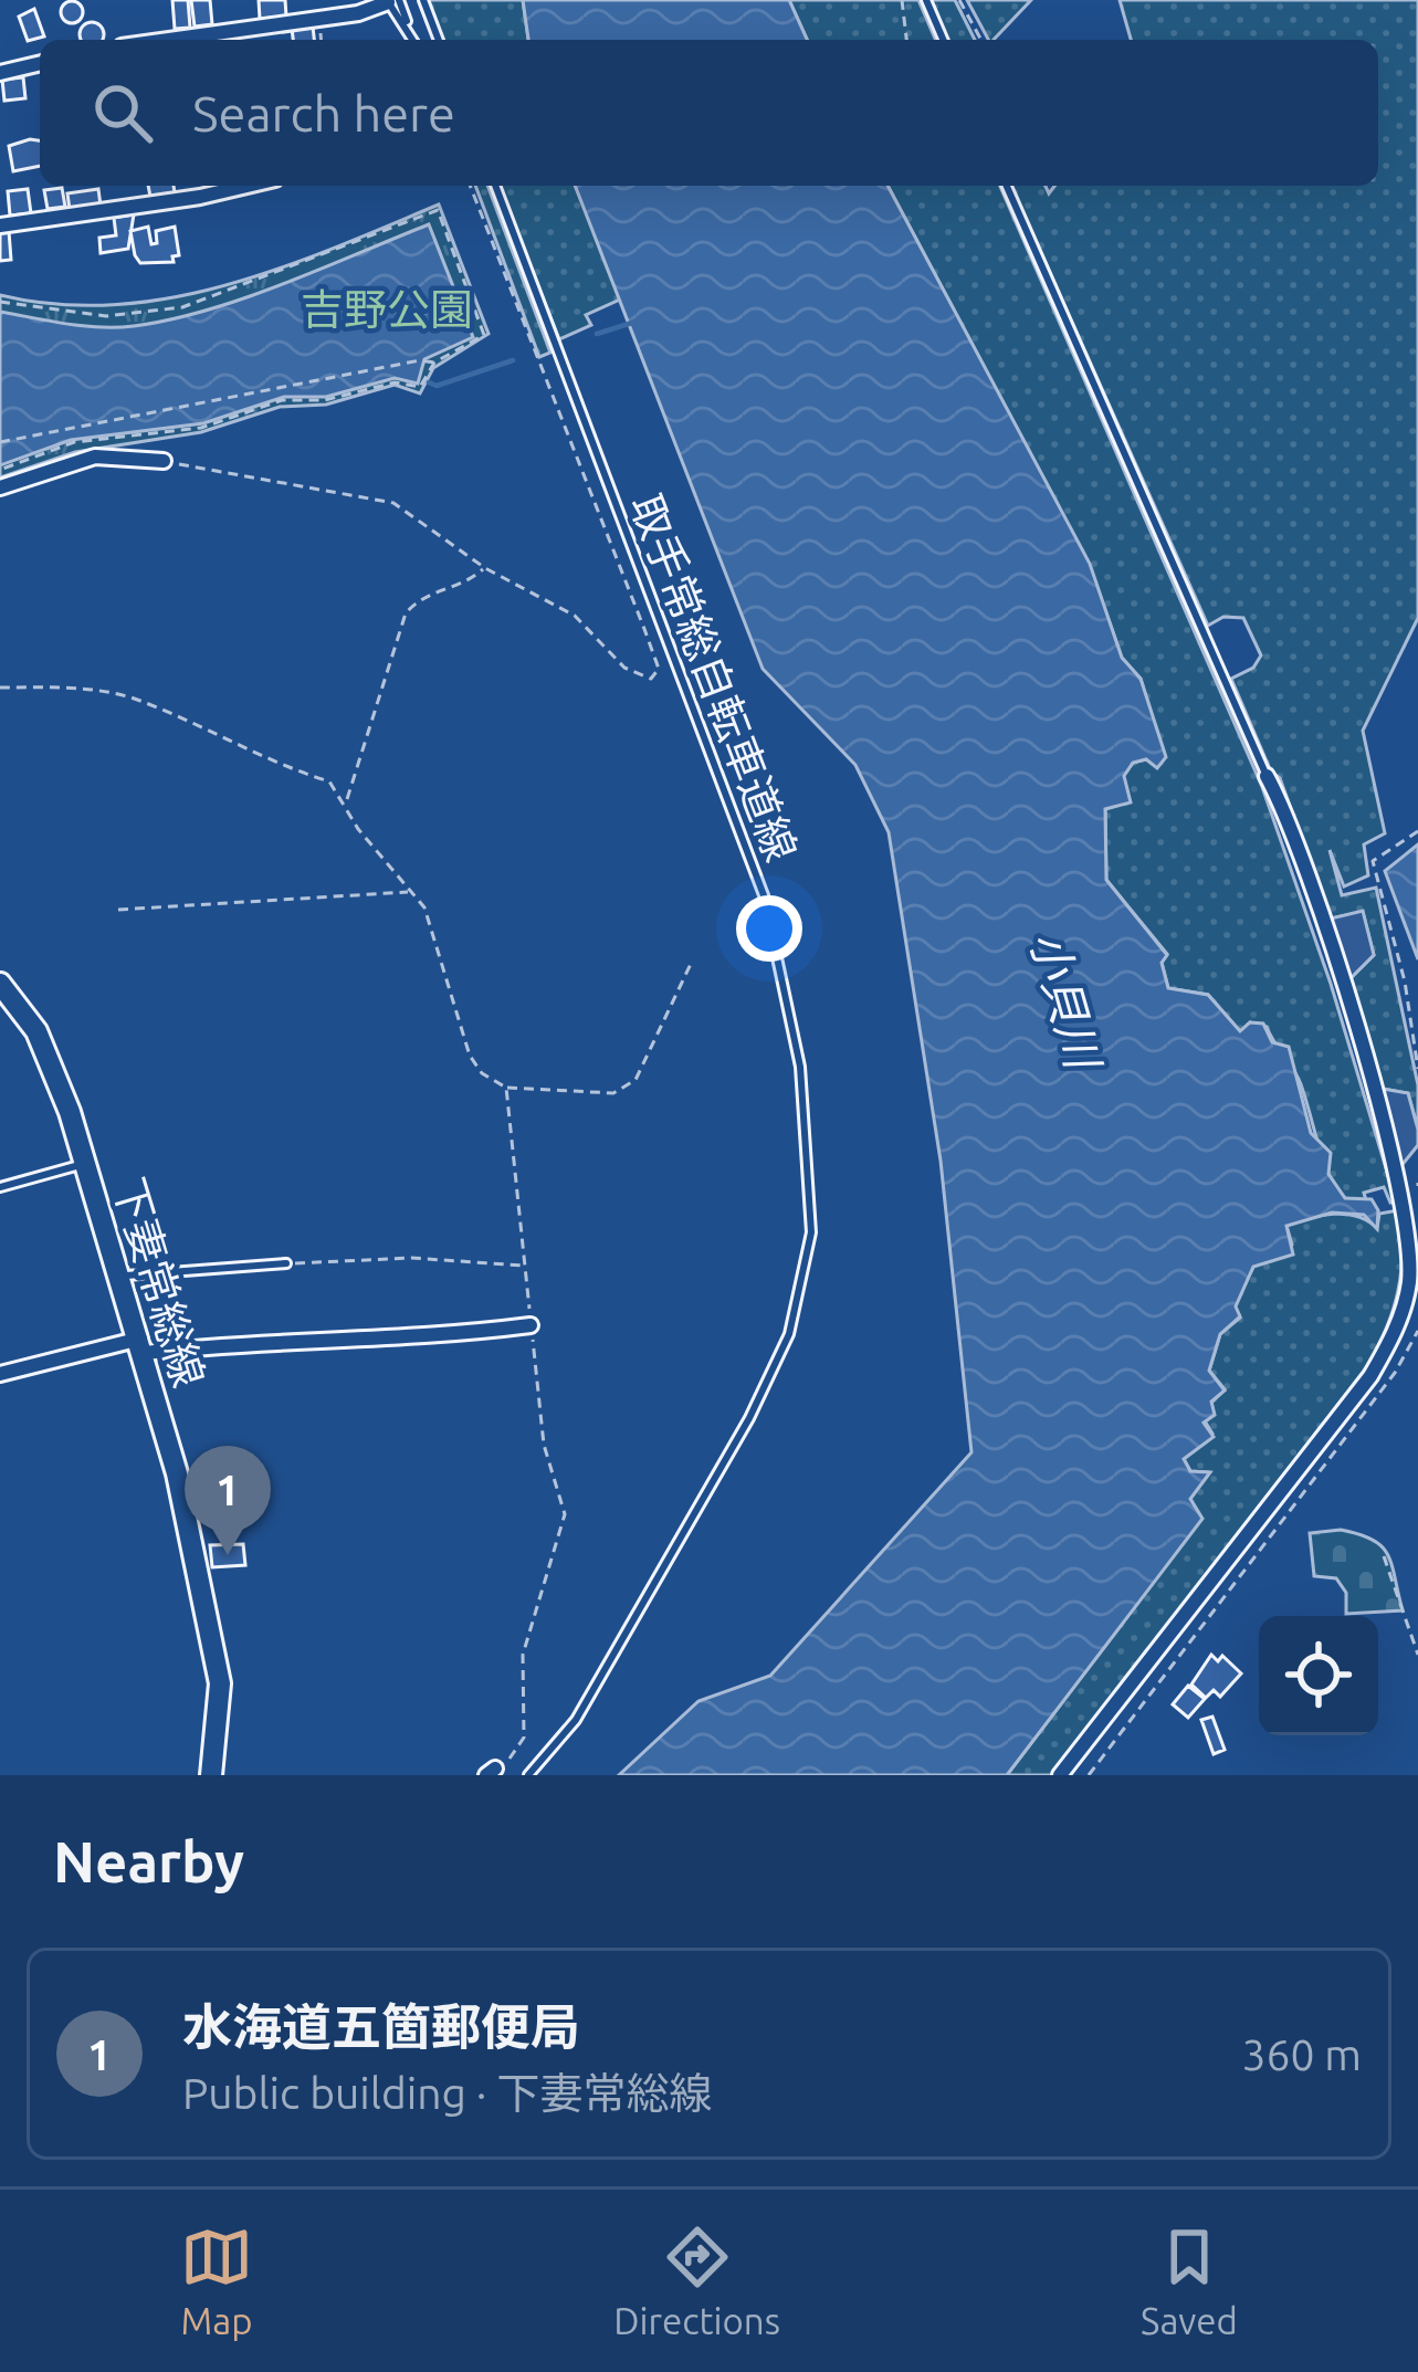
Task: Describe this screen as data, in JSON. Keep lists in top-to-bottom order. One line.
{"streets":{"main road":["下妻常総線"],"lane":["取手常総自転車道線"]},"water":["小貝川"],"parks":["吉野公園"],"page":{"search":"Search here","pins":"1","heading":"Nearby","list":[{"mark":"1","name":"水海道五箇郵便局","note":"Public building · 下妻常総線","value":"360 m"}],"nav":["Map","Directions","Saved"]}}
